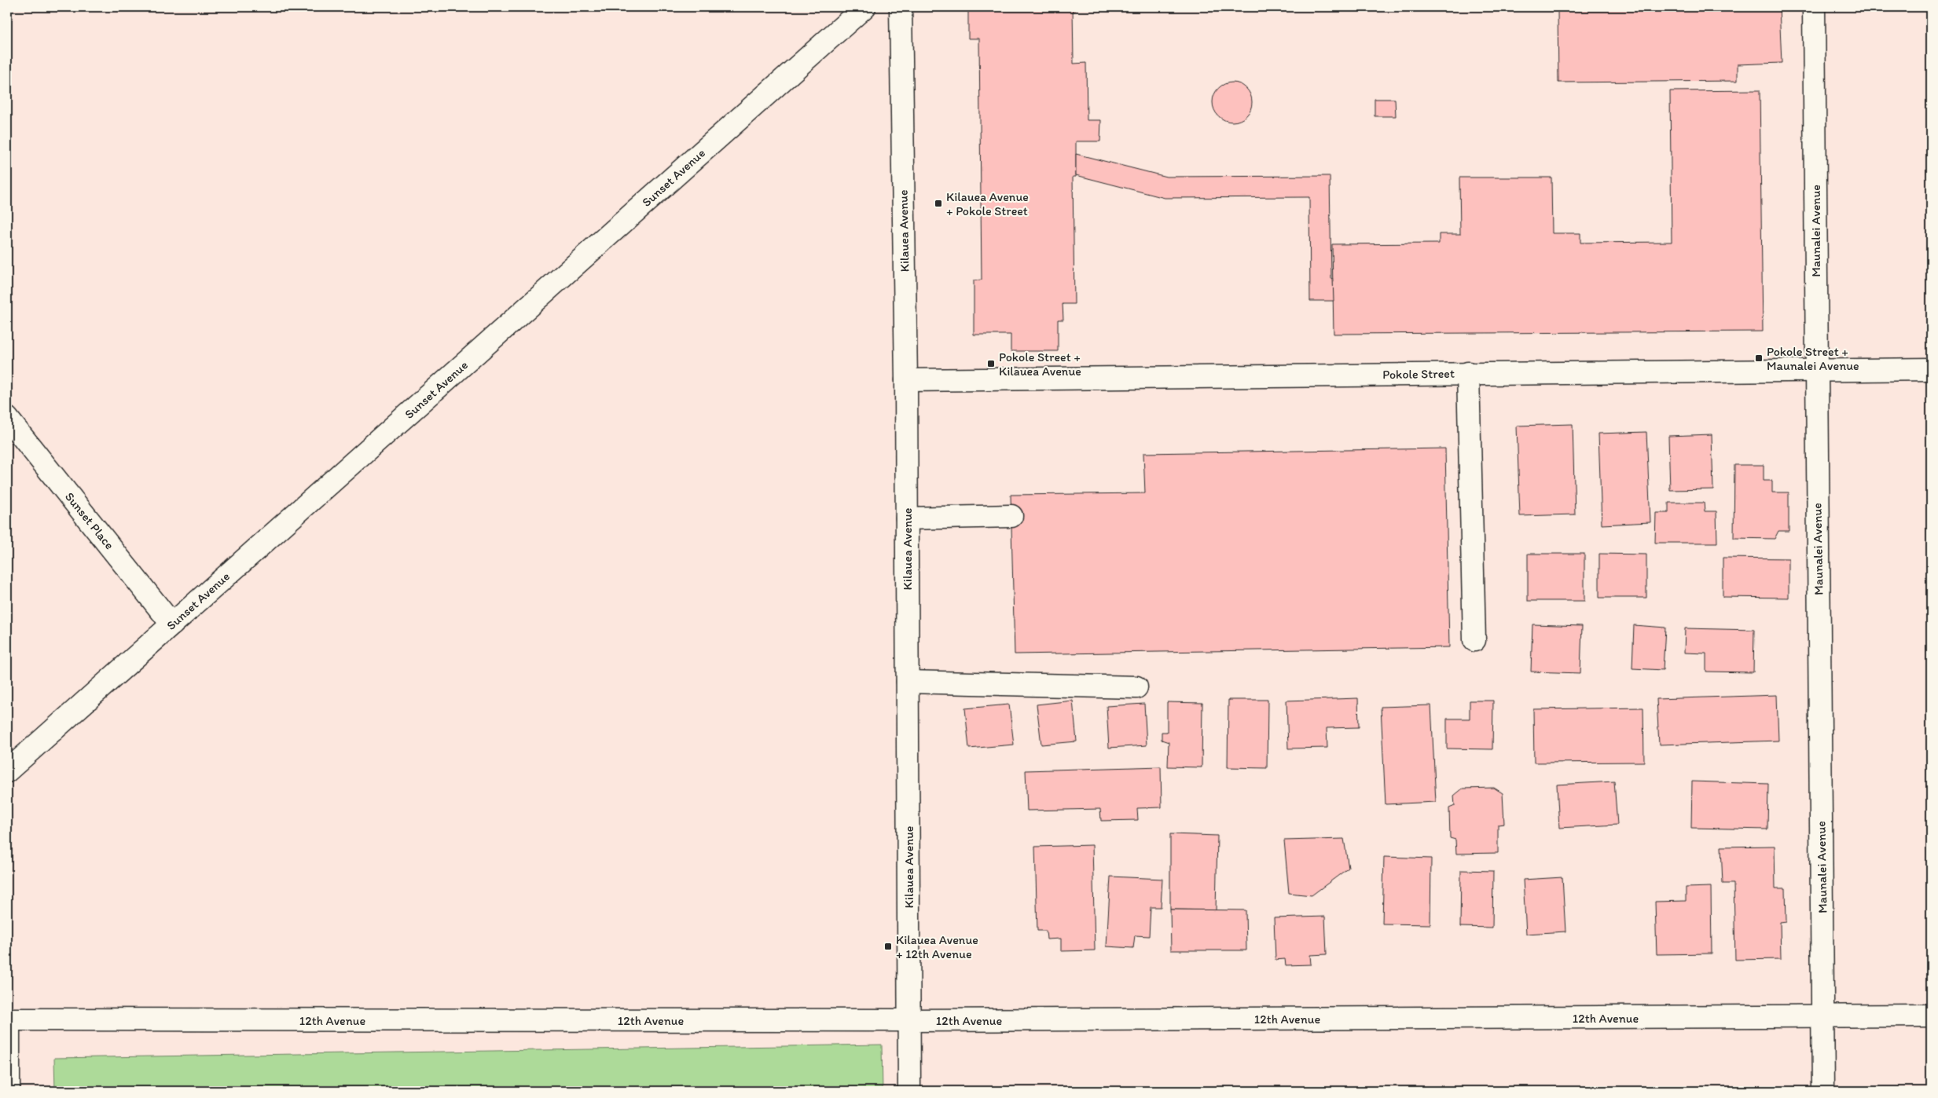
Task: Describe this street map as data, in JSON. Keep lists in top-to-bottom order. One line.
{"streets":{"street":["Sunset Avenue","Kilauea Avenue","Maunalei Avenue","Pokole Street","Sunset Place","12th Avenue"]},"crossings":[["Sunset Avenue","Sunset Place"],["Kilauea Avenue","Pokole Street"],["Kilauea Avenue","12th Avenue"],["Maunalei Avenue","Pokole Street"],["Maunalei Avenue","12th Avenue"]],"places":{"transit":["Kilauea Avenue + Pokole Street","Pokole Street + Maunalei Avenue","Pokole Street + Kilauea Avenue","Kilauea Avenue + 12th Avenue"]}}
